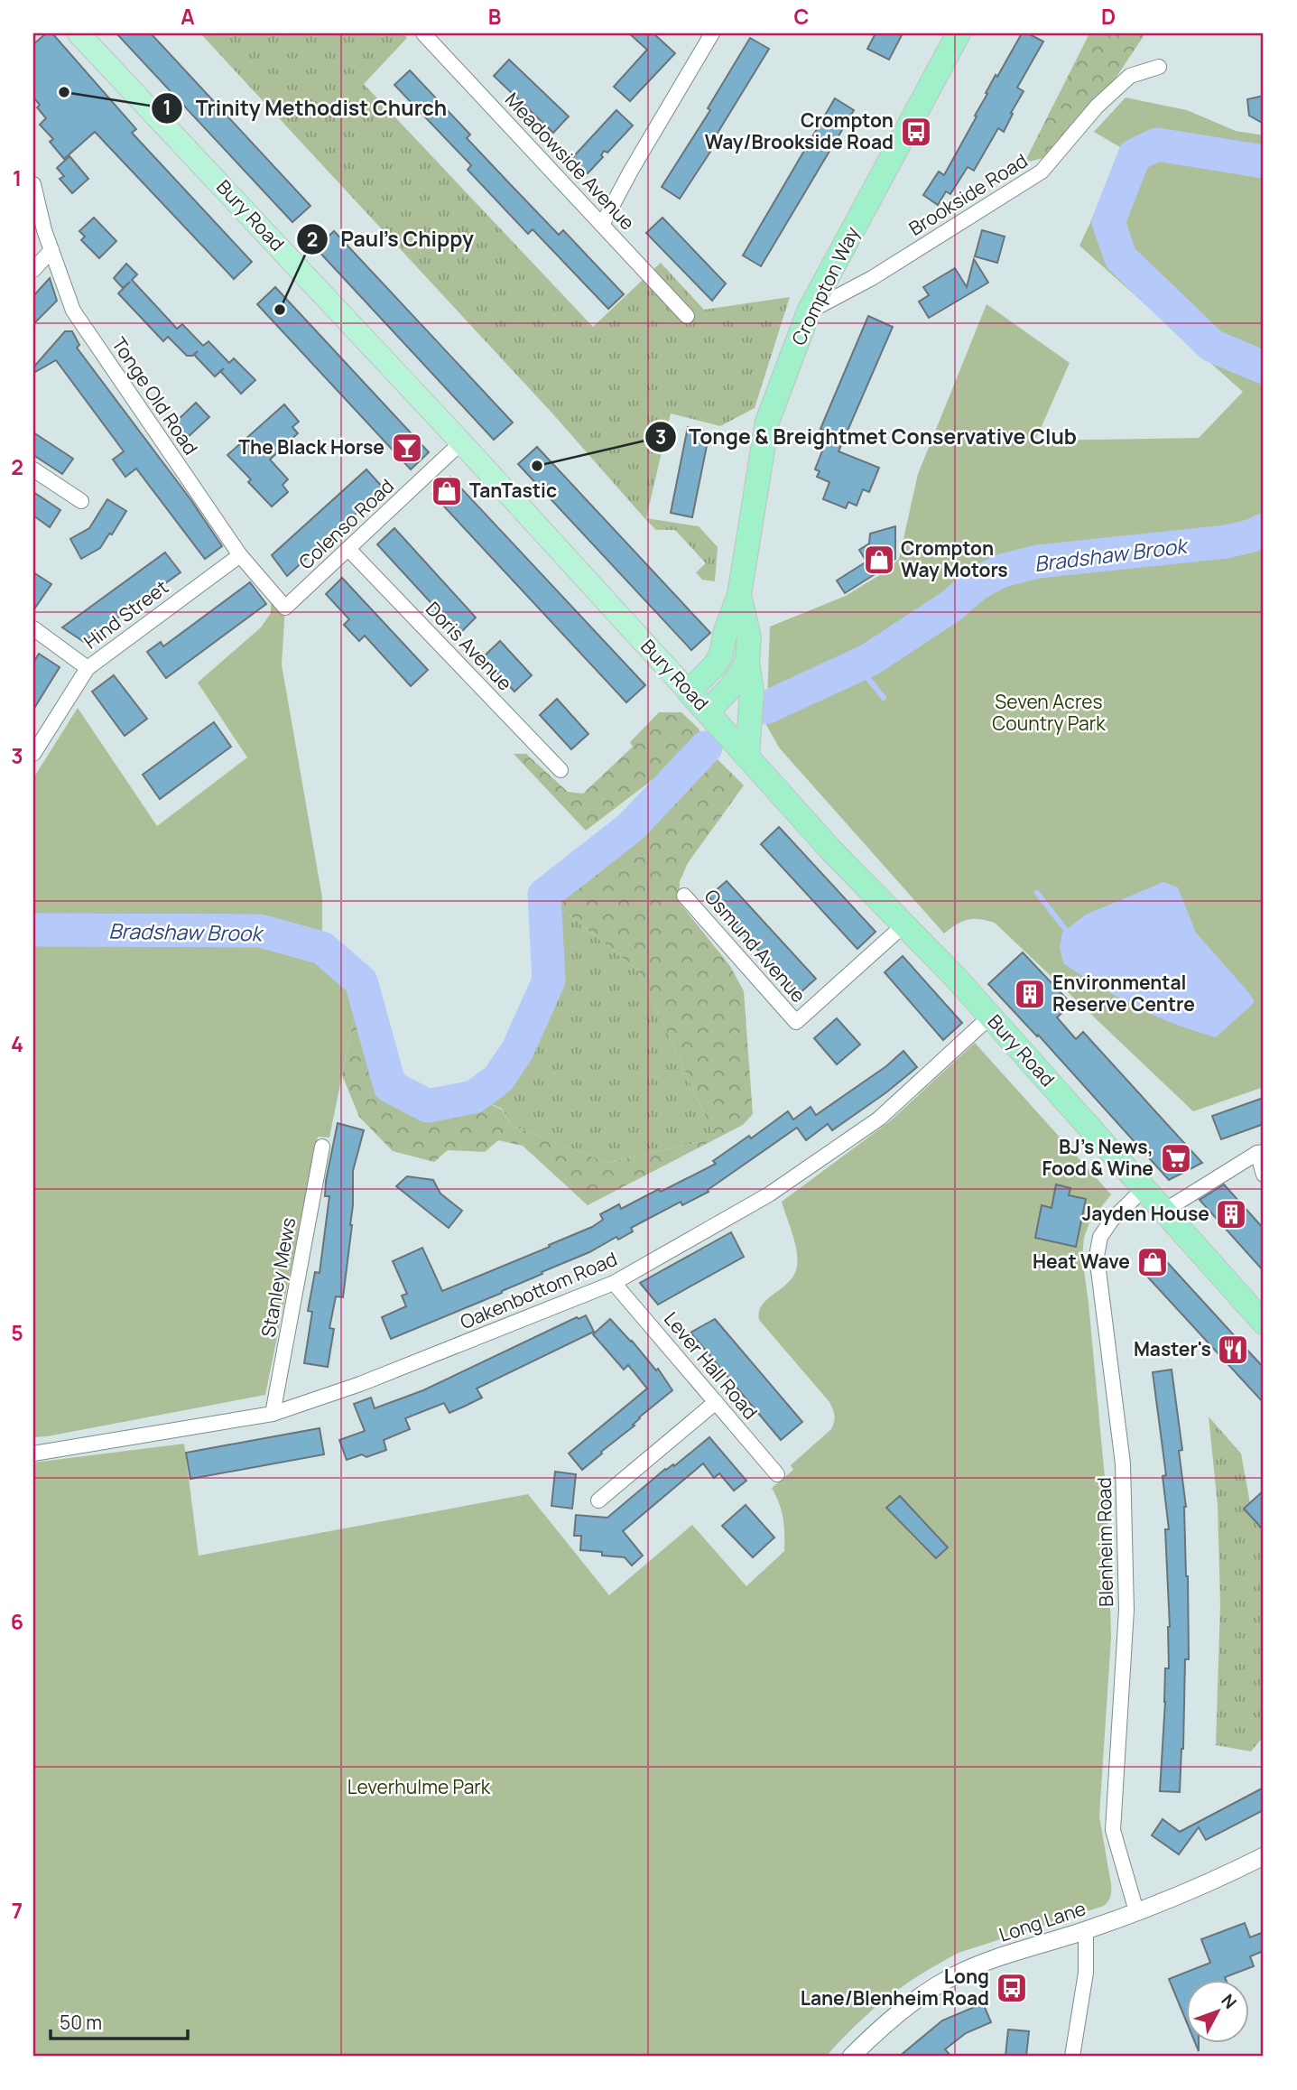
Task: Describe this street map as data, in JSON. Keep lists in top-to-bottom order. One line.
{"streets":{"highway":["Bury Road","Crompton Way"],"street":["Meadowside Avenue","Brookside Road","Tonge Old Road","Colenso Road","Hind Street","Doris Avenue","Osmund Avenue","Stanley Mews","Oakenbottom Road","Lever Hall Road","Blenheim Road","Long Lane"]},"crossings":[["Brookside Road","Crompton Way"],["Bury Road","Crompton Way"],["Bury Road","Colenso Road"],["Bury Road","Osmund Avenue"],["Bury Road","Oakenbottom Road"],["Bury Road","Blenheim Road"],["Tonge Old Road","Colenso Road"],["Tonge Old Road","Hind Street"],["Colenso Road","Doris Avenue"],["Stanley Mews","Oakenbottom Road"],["Oakenbottom Road","Lever Hall Road"],["Blenheim Road","Long Lane"]],"water":["Bradshaw Brook"],"parks":["Seven Acres Country Park","Leverhulme Park"],"places":{"other":["Trinity Methodist Church","Paul's Chippy","Tonge & Breightmet Conservative Club"],"bus stop":["Crompton Way/Brookside Road","Long Lane/Blenheim Road"],"bar":["The Black Horse"],"shop":["TanTastic","Crompton Way Motors","Heat Wave"],"building":["Environmental Reserve Centre","Jayden House"],"supermarket":["BJ's News, Food & Wine"],"restaurant":["Master's"]},"scale_bar":"50 m","north":"top right","grid":{"columns":["A","B","C","D"],"rows":["1","2","3","4","5","6","7"]}}
